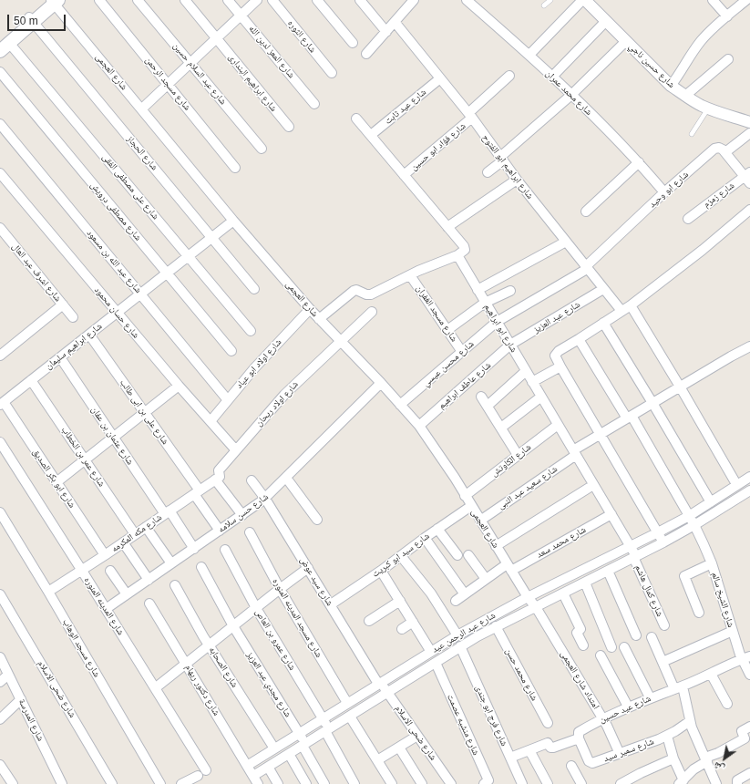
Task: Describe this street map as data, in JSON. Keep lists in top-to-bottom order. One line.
{"streets":{"street":["شارع الثوره","شارع المعز لدين الله","شارع حسين ناجي","شارع العجمى","شارع عبد السلام حسين","شارع ابراهيم البندارى","شارع مسجد الرحمن","شارع محمد عمران","شارع عيد ثابت","شارع فؤاد ابو حسين","شارع الحجاز","شارع ابراهيم ابو الفتوح","شارع على مصطفى الفقى","شارع ابو وحيد","شارع زمزم","شارع مصطفى درويش","شارع عبد الله بن مسعود","شارع اشرف عبد العال","شارع حسان محمود","شارع مسجد الغفران","شارع عبد العزيز","شارع ابو ابراهيم","شارع ابراهيم سليمان","شارع اولاد ابو عياد","شارع محسن عيسي","شارع عاطف ابراهيم","شارع اولاد ريحان","شارع على بن ابى طالب","شارع عثمان بن عفان","شارع عمر بن الخطاب","شارع الكاوتش","شارع ابو بكر الصديق","شارع سعيد عبد النبى","شارع حسن سلامه","شارع مكه المكرمه","شارع محمد سعد","شارع سيد ابو كبريت","شارع سيد عوض","شارع كمال هاشم","شارع الشيخ سالم","شارع المدينه المنوره","شارع مسجد المدينه المنوره","شارع عبد الرحمن عيد","شارع عمرو بن العاص","شارع مسجد الوهاب","شارع الصحابه","شارع محمد حسن","امتداد شارع العجمى","شارع مجدي عبد العزيز","شارع ضحى الاسلام","شارع دكتور ريهام","شارع عيد حسين","شارع فرج ابو جندى","شارع المدرسة","شارع منشيه عصمت","شارع سمير سيد"]},"crossings":[["شارع العجمى","شارع ابراهيم سليمان"],["شارع العجمى","شارع اولاد ابو عياد"],["شارع العجمى","شارع محسن عيسي"],["شارع العجمى","شارع عاطف ابراهيم"],["شارع العجمى","شارع اولاد ريحان"],["شارع العجمى","شارع الكاوتش"],["شارع العجمى","شارع سعيد عبد النبى"],["شارع العجمى","شارع حسن سلامه"],["شارع العجمى","شارع محمد سعد"],["شارع العجمى","شارع سيد ابو كبريت"],["شارع العجمى","شارع عبد الرحمن عيد"],["شارع العجمى","امتداد شارع العجمى"],["شارع محمد عمران","شارع ابو وحيد"],["شارع عيد ثابت","شارع ابراهيم ابو الفتوح"],["شارع فؤاد ابو حسين","شارع ابراهيم ابو الفتوح"],["شارع الحجاز","شارع ابراهيم سليمان"],["شارع ابراهيم ابو الفتوح","شارع ابو وحيد"],["شارع ابراهيم ابو الفتوح","شارع عبد العزيز"],["شارع على مصطفى الفقى","شارع ابراهيم سليمان"],["شارع ابو وحيد","شارع ابو ابراهيم"],["شارع ابو وحيد","شارع محسن عيسي"],["شارع مصطفى درويش","شارع ابراهيم سليمان"],["شارع عبد الله بن مسعود","شارع ابراهيم سليمان"],["شارع عبد الله بن مسعود","شارع اولاد ابو عياد"],["شارع حسان محمود","شارع ابراهيم سليمان"],["شارع حسان محمود","شارع اولاد ابو عياد"],["شارع حسان محمود","شارع اولاد ريحان"],["شارع مسجد الغفران","شارع محسن عيسي"],["شارع عبد العزيز","شارع ابو ابراهيم"],["شارع عبد العزيز","شارع عاطف ابراهيم"],["شارع ابو ابراهيم","شارع محسن عيسي"],["شارع ابو ابراهيم","شارع عاطف ابراهيم"],["شارع ابو ابراهيم","شارع الكاوتش"],["شارع ابو ابراهيم","شارع سعيد عبد النبى"],["شارع ابو ابراهيم","شارع محمد سعد"],["شارع ابو ابراهيم","شارع كمال هاشم"],["شارع ابو ابراهيم","شارع عبد الرحمن عيد"],["شارع ابراهيم سليمان","شارع على بن ابى طالب"],["شارع ابراهيم سليمان","شارع عثمان بن عفان"],["شارع ابراهيم سليمان","شارع عمر بن الخطاب"],["شارع ابراهيم سليمان","شارع ابو بكر الصديق"],["شارع اولاد ريحان","شارع مكه المكرمه"],["شارع على بن ابى طالب","شارع حسن سلامه"],["شارع على بن ابى طالب","شارع مكه المكرمه"],["شارع عثمان بن عفان","شارع مكه المكرمه"],["شارع عمر بن الخطاب","شارع مكه المكرمه"],["شارع ابو بكر الصديق","شارع مكه المكرمه"],["شارع سعيد عبد النبى","شارع الشيخ سالم"],["شارع حسن سلامه","شارع سيد عوض"],["شارع حسن سلامه","شارع المدينه المنوره"],["شارع مكه المكرمه","شارع المدينه المنوره"],["شارع مكه المكرمه","شارع مسجد الوهاب"],["شارع سيد ابو كبريت","شارع سيد عوض"],["شارع سيد عوض","شارع عبد الرحمن عيد"],["شارع سيد عوض","شارع ضحى الاسلام"],["شارع كمال هاشم","شارع عبد الرحمن عيد"],["شارع الشيخ سالم","شارع عبد الرحمن عيد"],["شارع الشيخ سالم","شارع عيد حسين"],["شارع مسجد المدينه المنوره","شارع عبد الرحمن عيد"],["شارع عبد الرحمن عيد","شارع عمرو بن العاص"],["شارع عبد الرحمن عيد","شارع الصحابه"],["شارع عبد الرحمن عيد","شارع محمد حسن"],["شارع عبد الرحمن عيد","امتداد شارع العجمى"],["شارع عبد الرحمن عيد","شارع مجدي عبد العزيز"],["شارع عبد الرحمن عيد","شارع ضحى الاسلام"],["شارع عبد الرحمن عيد","شارع دكتور ريهام"],["شارع عبد الرحمن عيد","شارع فرج ابو جندى"],["شارع عبد الرحمن عيد","شارع منشيه عصمت"],["امتداد شارع العجمى","شارع عيد حسين"],["امتداد شارع العجمى","شارع سمير سيد"],["شارع عيد حسين","شارع سمير سيد"]],"scale_bar":"50 m","north":"bottom left"}
